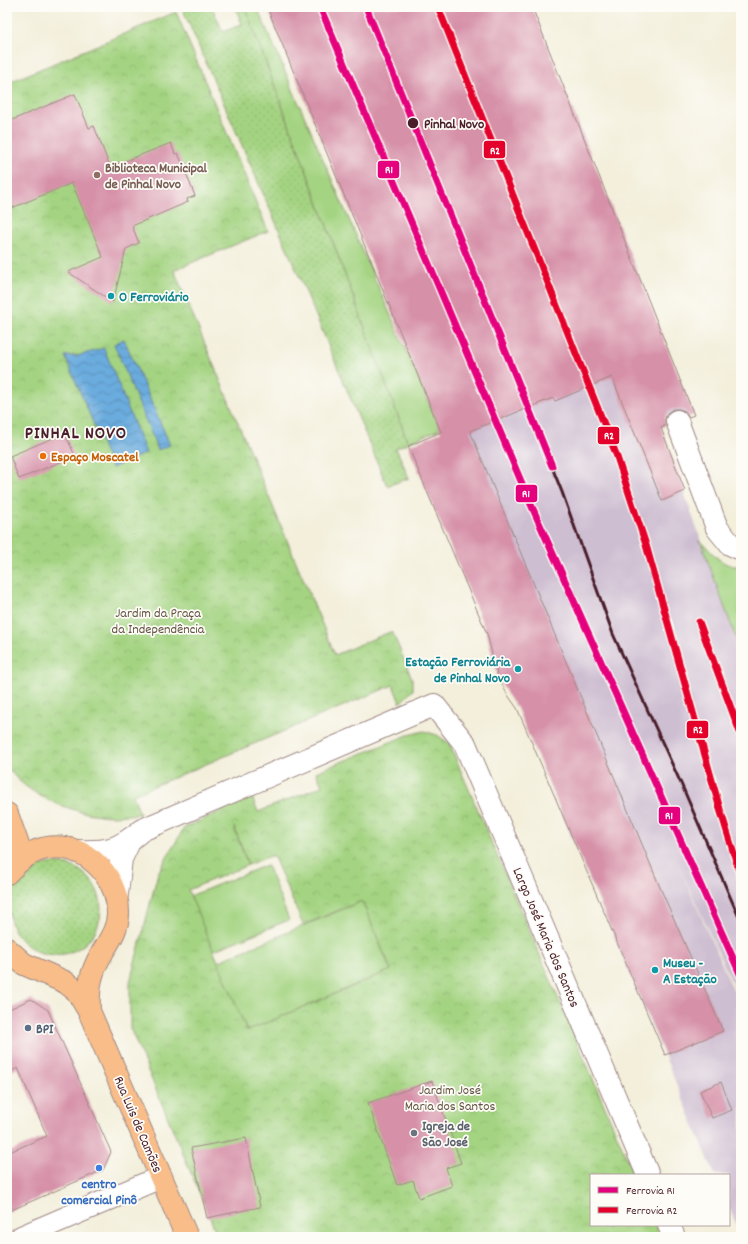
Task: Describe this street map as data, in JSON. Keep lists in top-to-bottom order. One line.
{"streets":{"main road":["Rua Luis de Camões"],"street":["Largo José Maria dos Santos"]},"districts":["PINHAL NOVO"],"parks":["Jardim da Praça da Independência","Jardim José Maria dos Santos"],"places":["Pinhal Novo","Biblioteca Municipal de Pinhal Novo","O Ferroviário","Espaço Moscatel","Estação Ferroviária de Pinhal Novo","Museu - A Estação","BPI","Igreja de São José","centro comercial Pinô"],"lines":["rail line R1","rail line R2"],"legend":["Ferrovia R1","Ferrovia R2"]}
